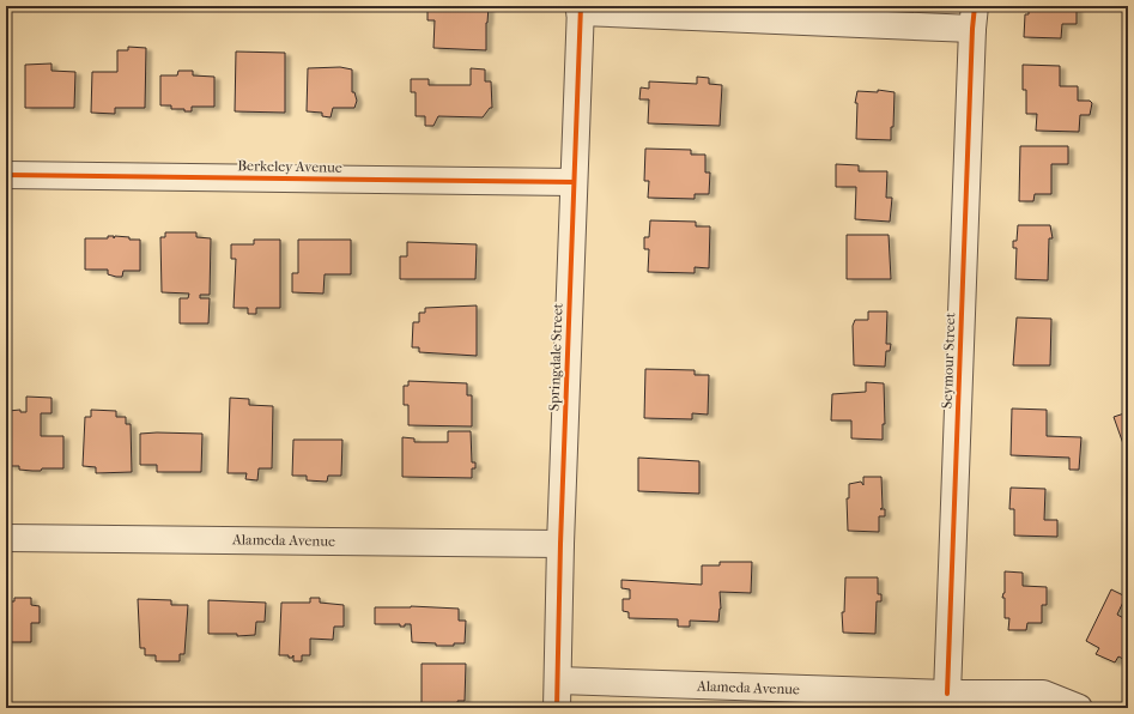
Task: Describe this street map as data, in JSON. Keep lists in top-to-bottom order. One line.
{"streets":{"street":["Berkeley Avenue","Springdale Street","Seymour Street","Alameda Avenue"]},"crossings":[["Berkeley Avenue","Springdale Street"],["Springdale Street","Alameda Avenue"],["Seymour Street","Alameda Avenue"]]}
